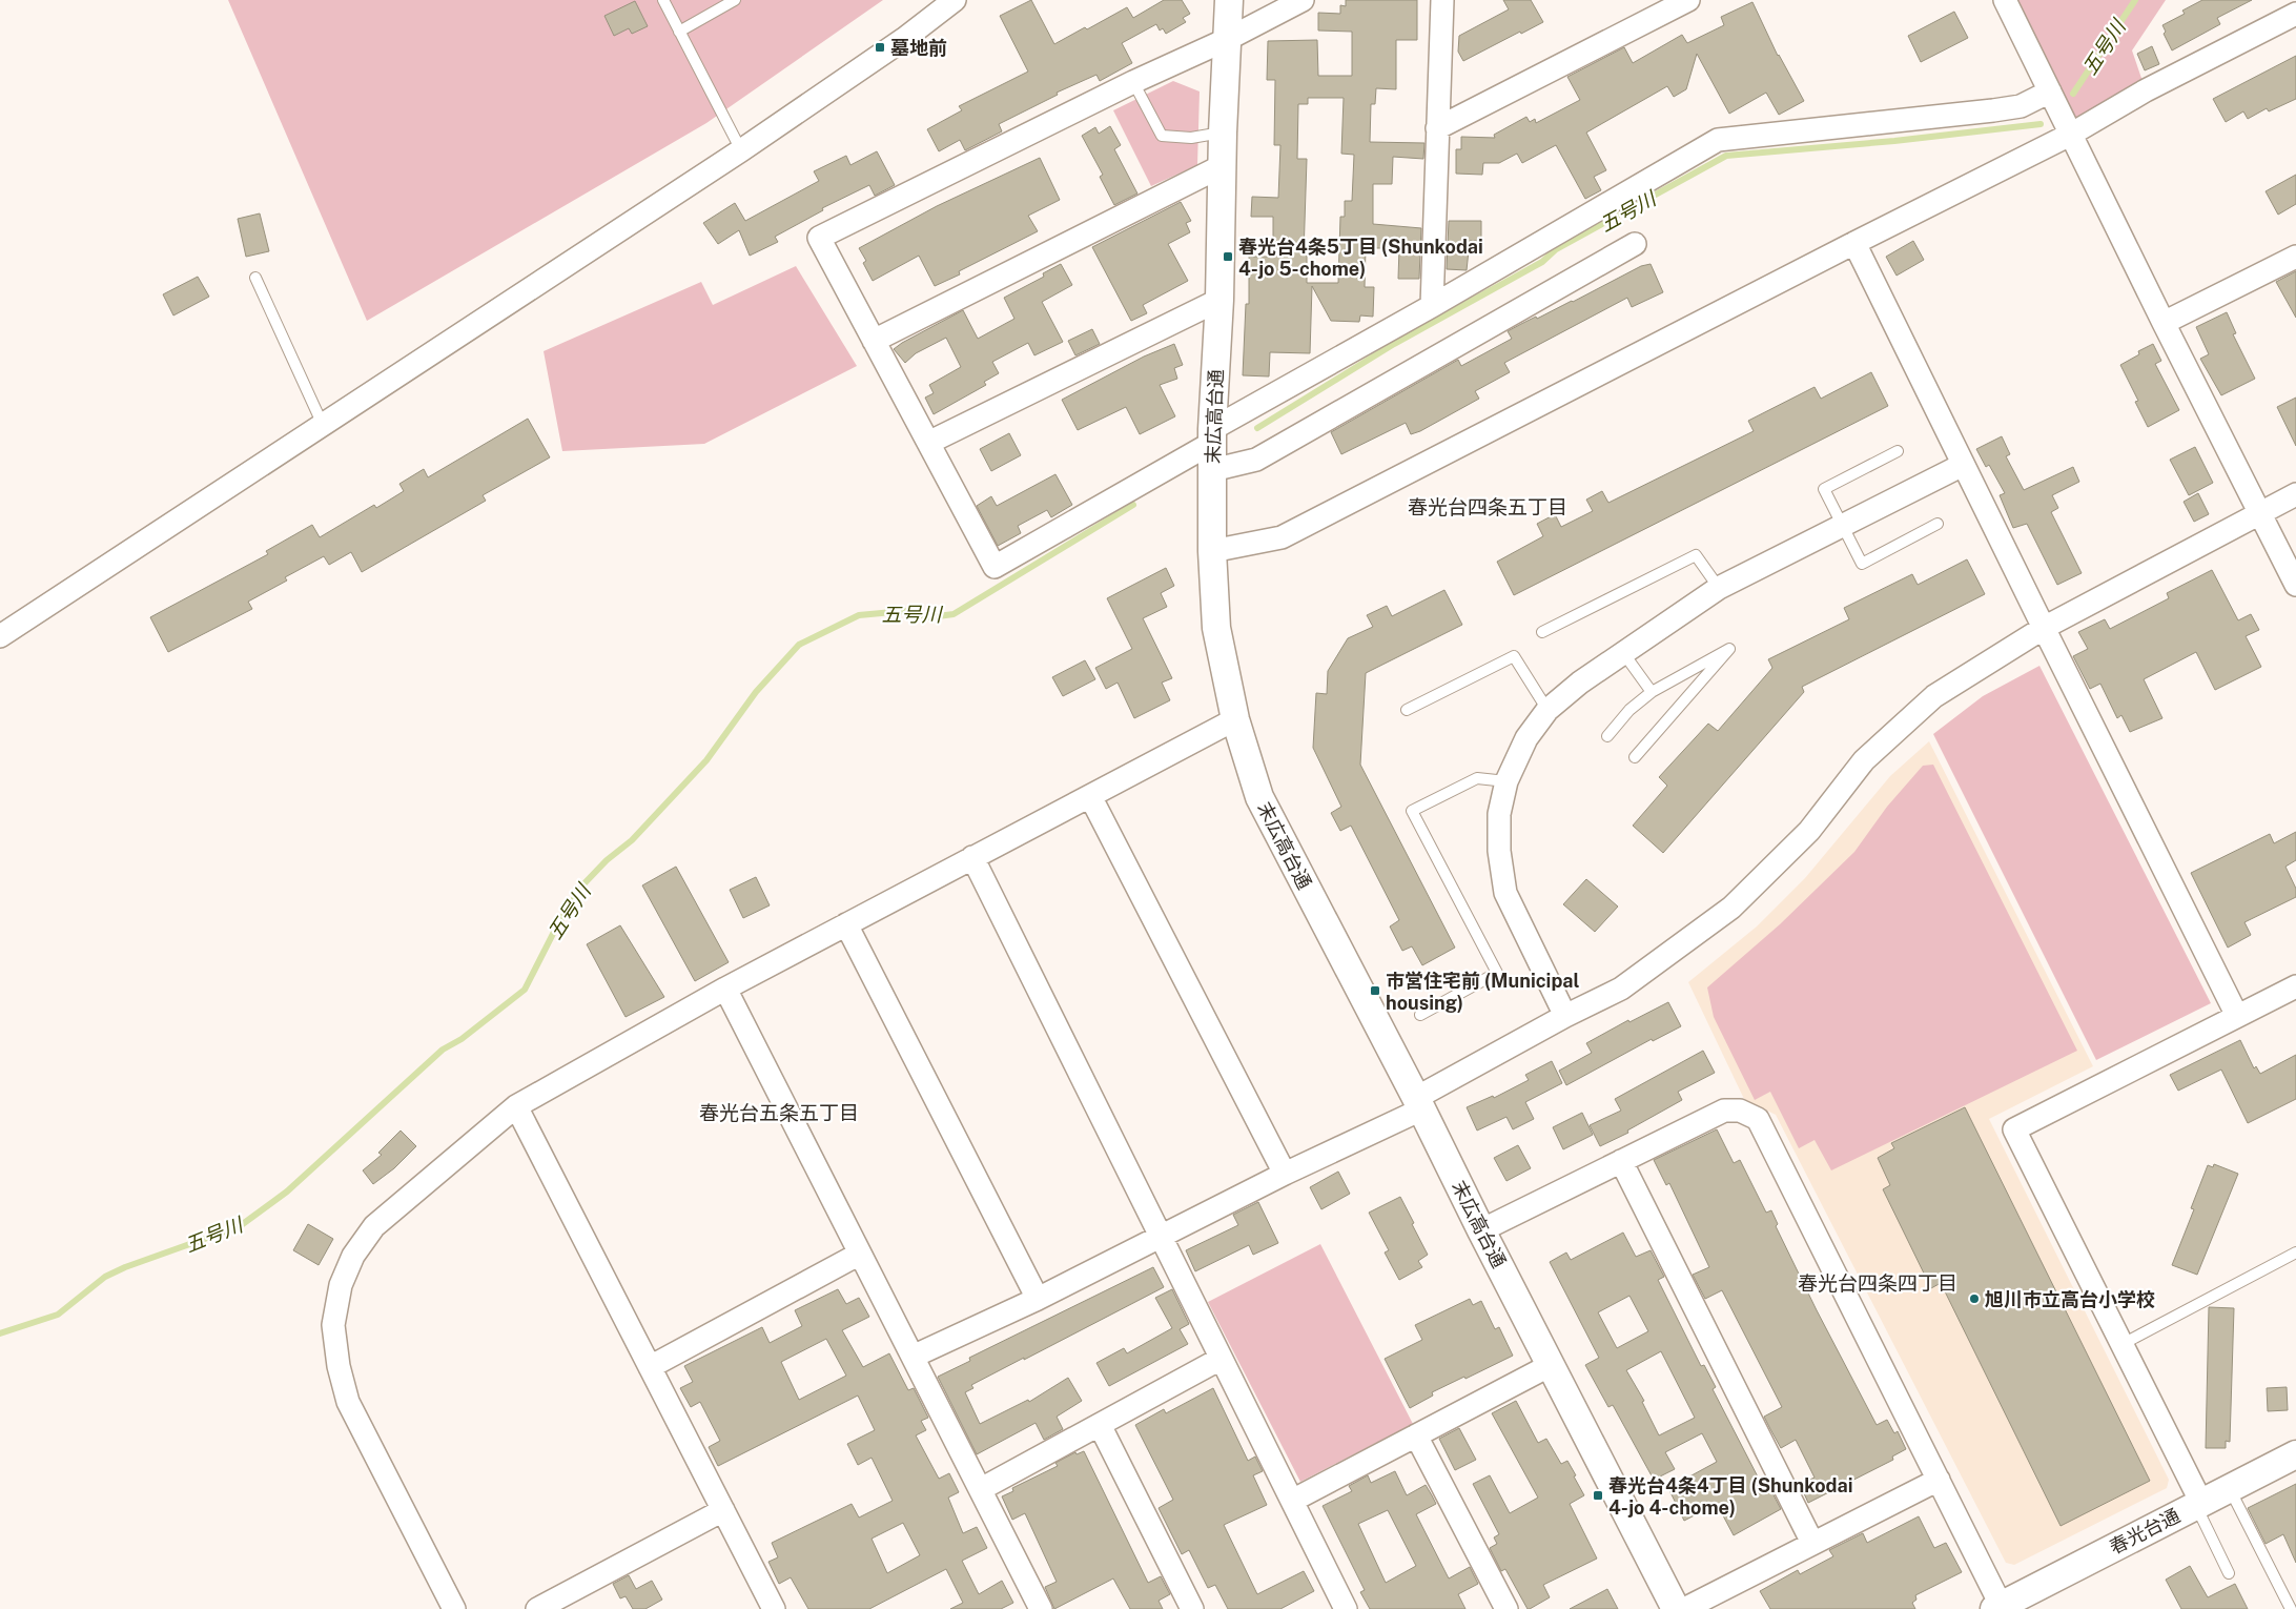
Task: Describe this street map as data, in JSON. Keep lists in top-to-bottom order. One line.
{"streets":{"street":["末広高台通","春光台通"]},"districts":["春光台四条五丁目","春光台五条五丁目","春光台四条四丁目"],"water":["五号川"],"places":{"transit":["墓地前","春光台4条5丁目 (Shunkodai 4-jo 5-chome)","市営住宅前 (Municipal housing)","春光台4条4丁目 (Shunkodai 4-jo 4-chome)"],"other":["旭川市立高台小学校"]}}
